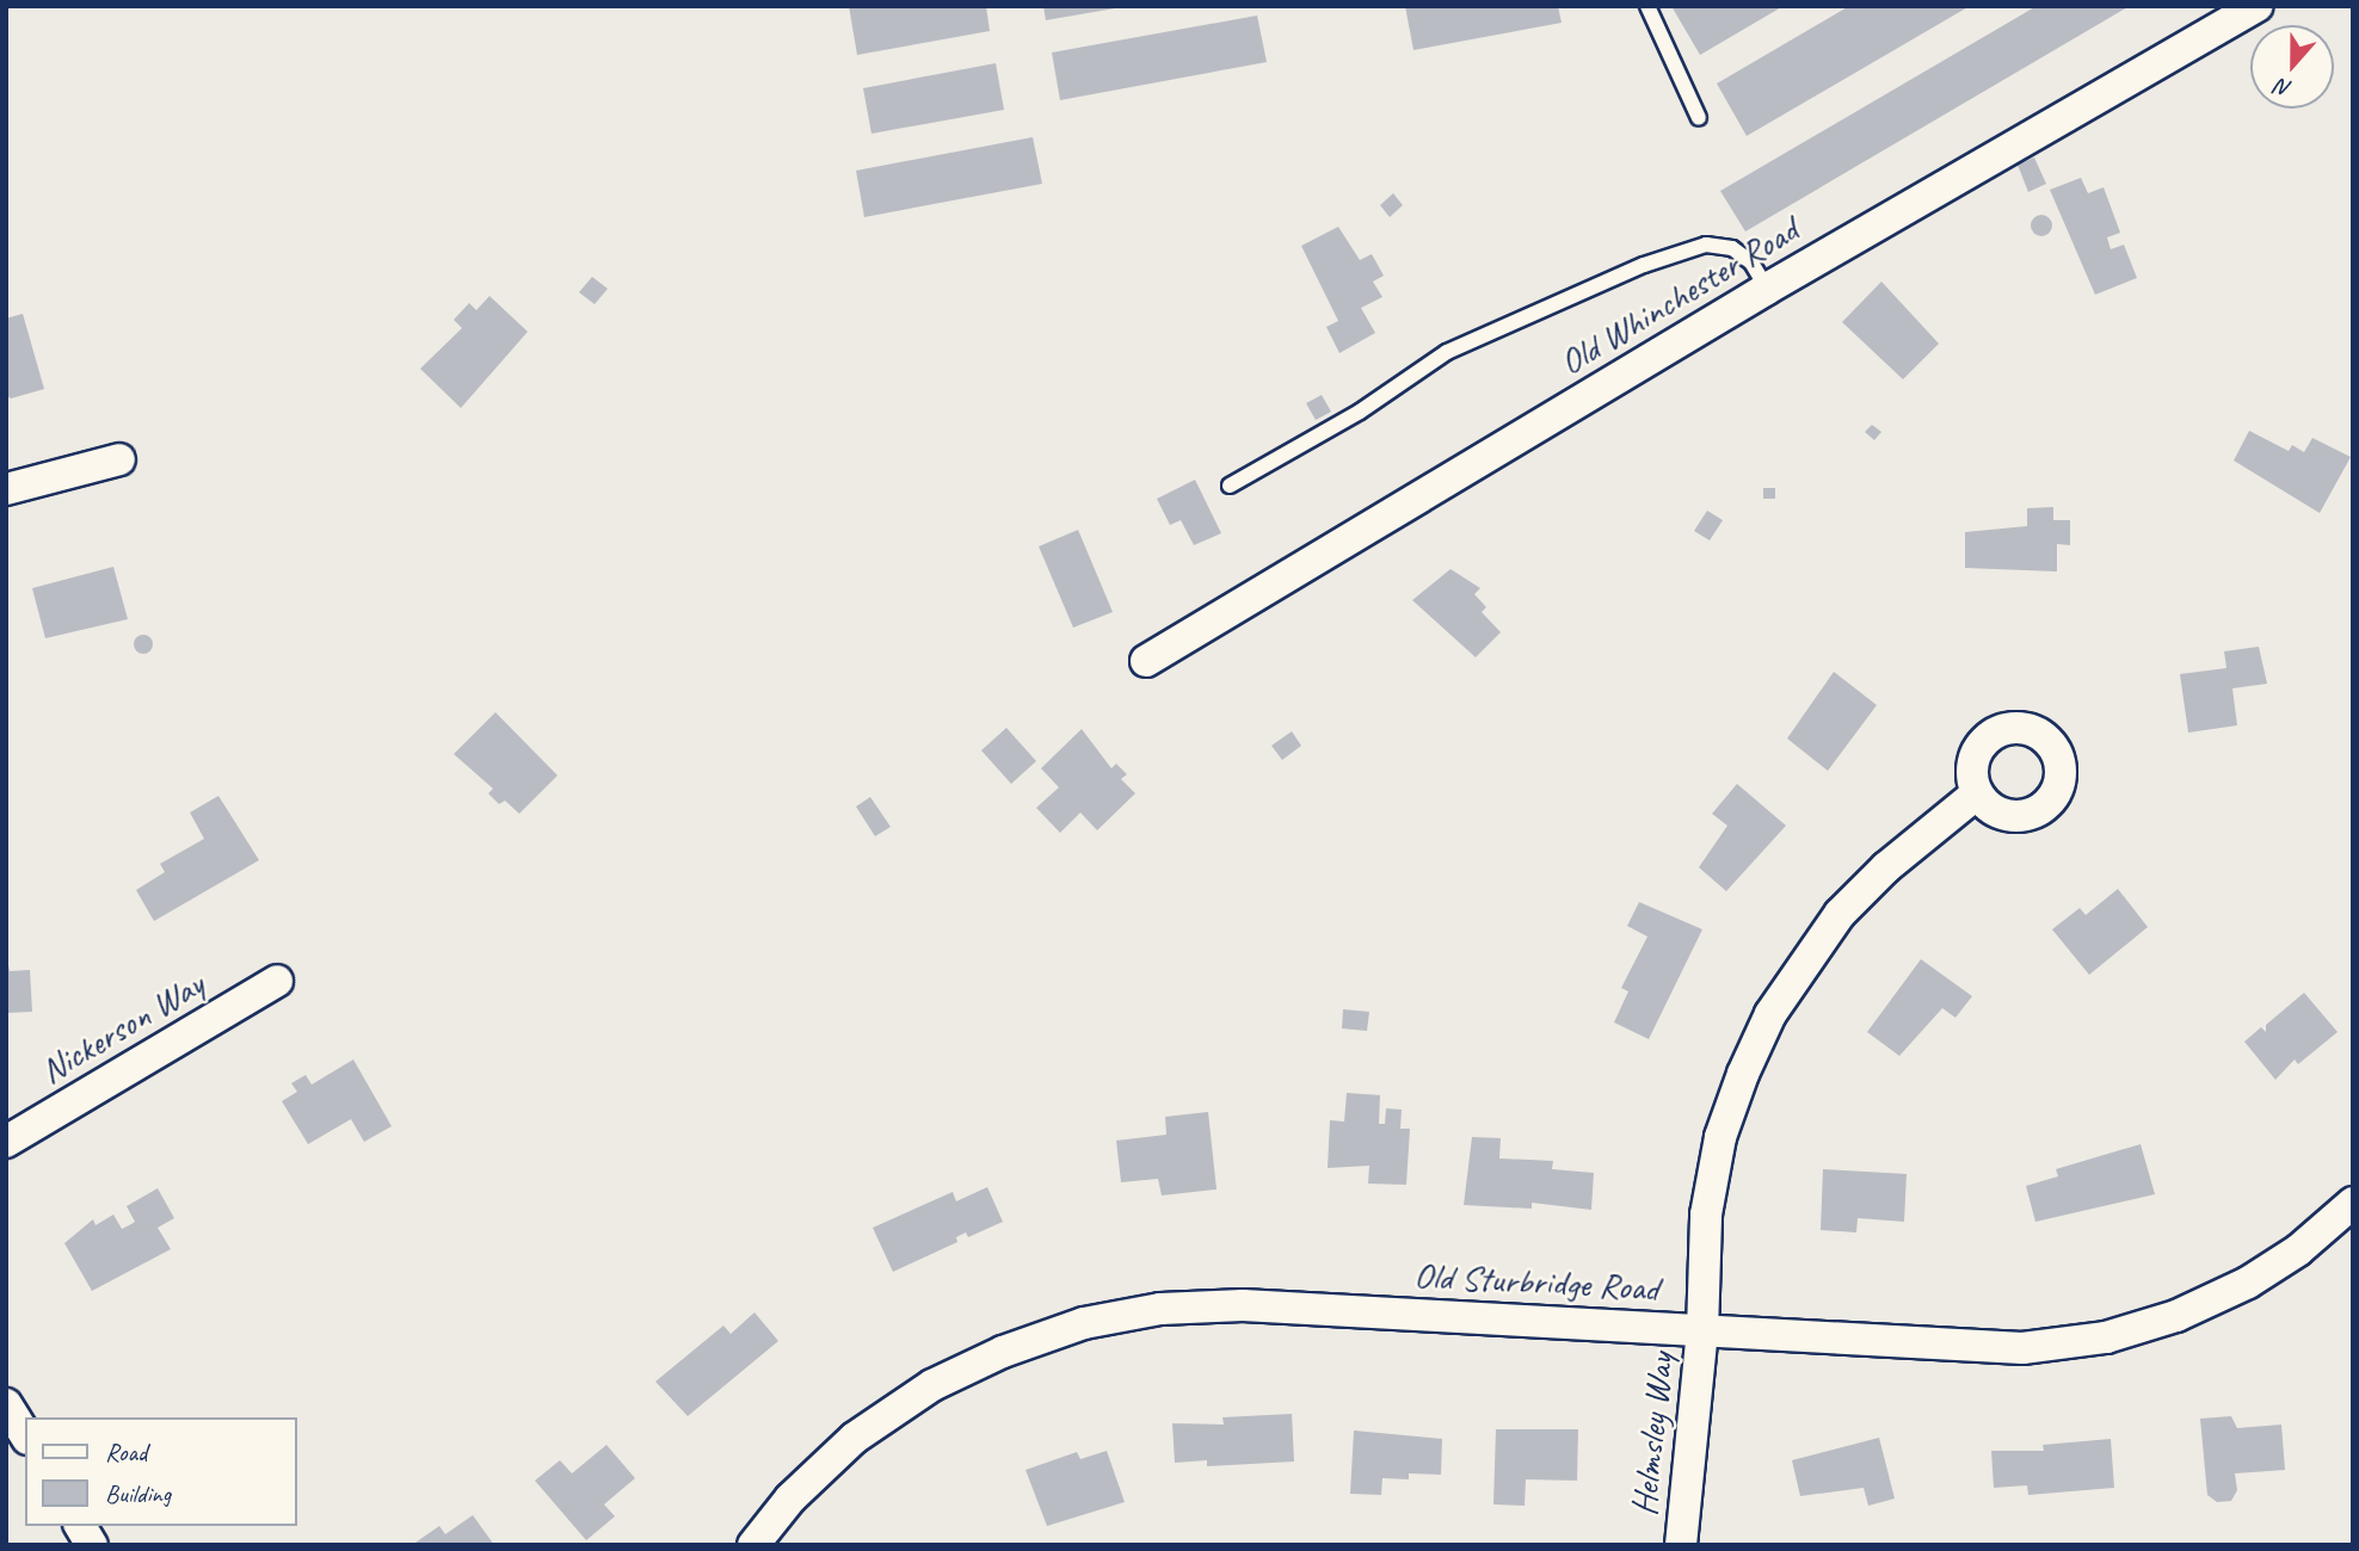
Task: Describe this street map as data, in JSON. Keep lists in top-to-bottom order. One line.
{"streets":{"street":["Old Whinchester Road","Nickerson Way","Old Sturbridge Road","Helmsley Way"]},"crossings":[["Old Sturbridge Road","Helmsley Way"]],"legend":["Road","Building"],"north":"bottom"}
